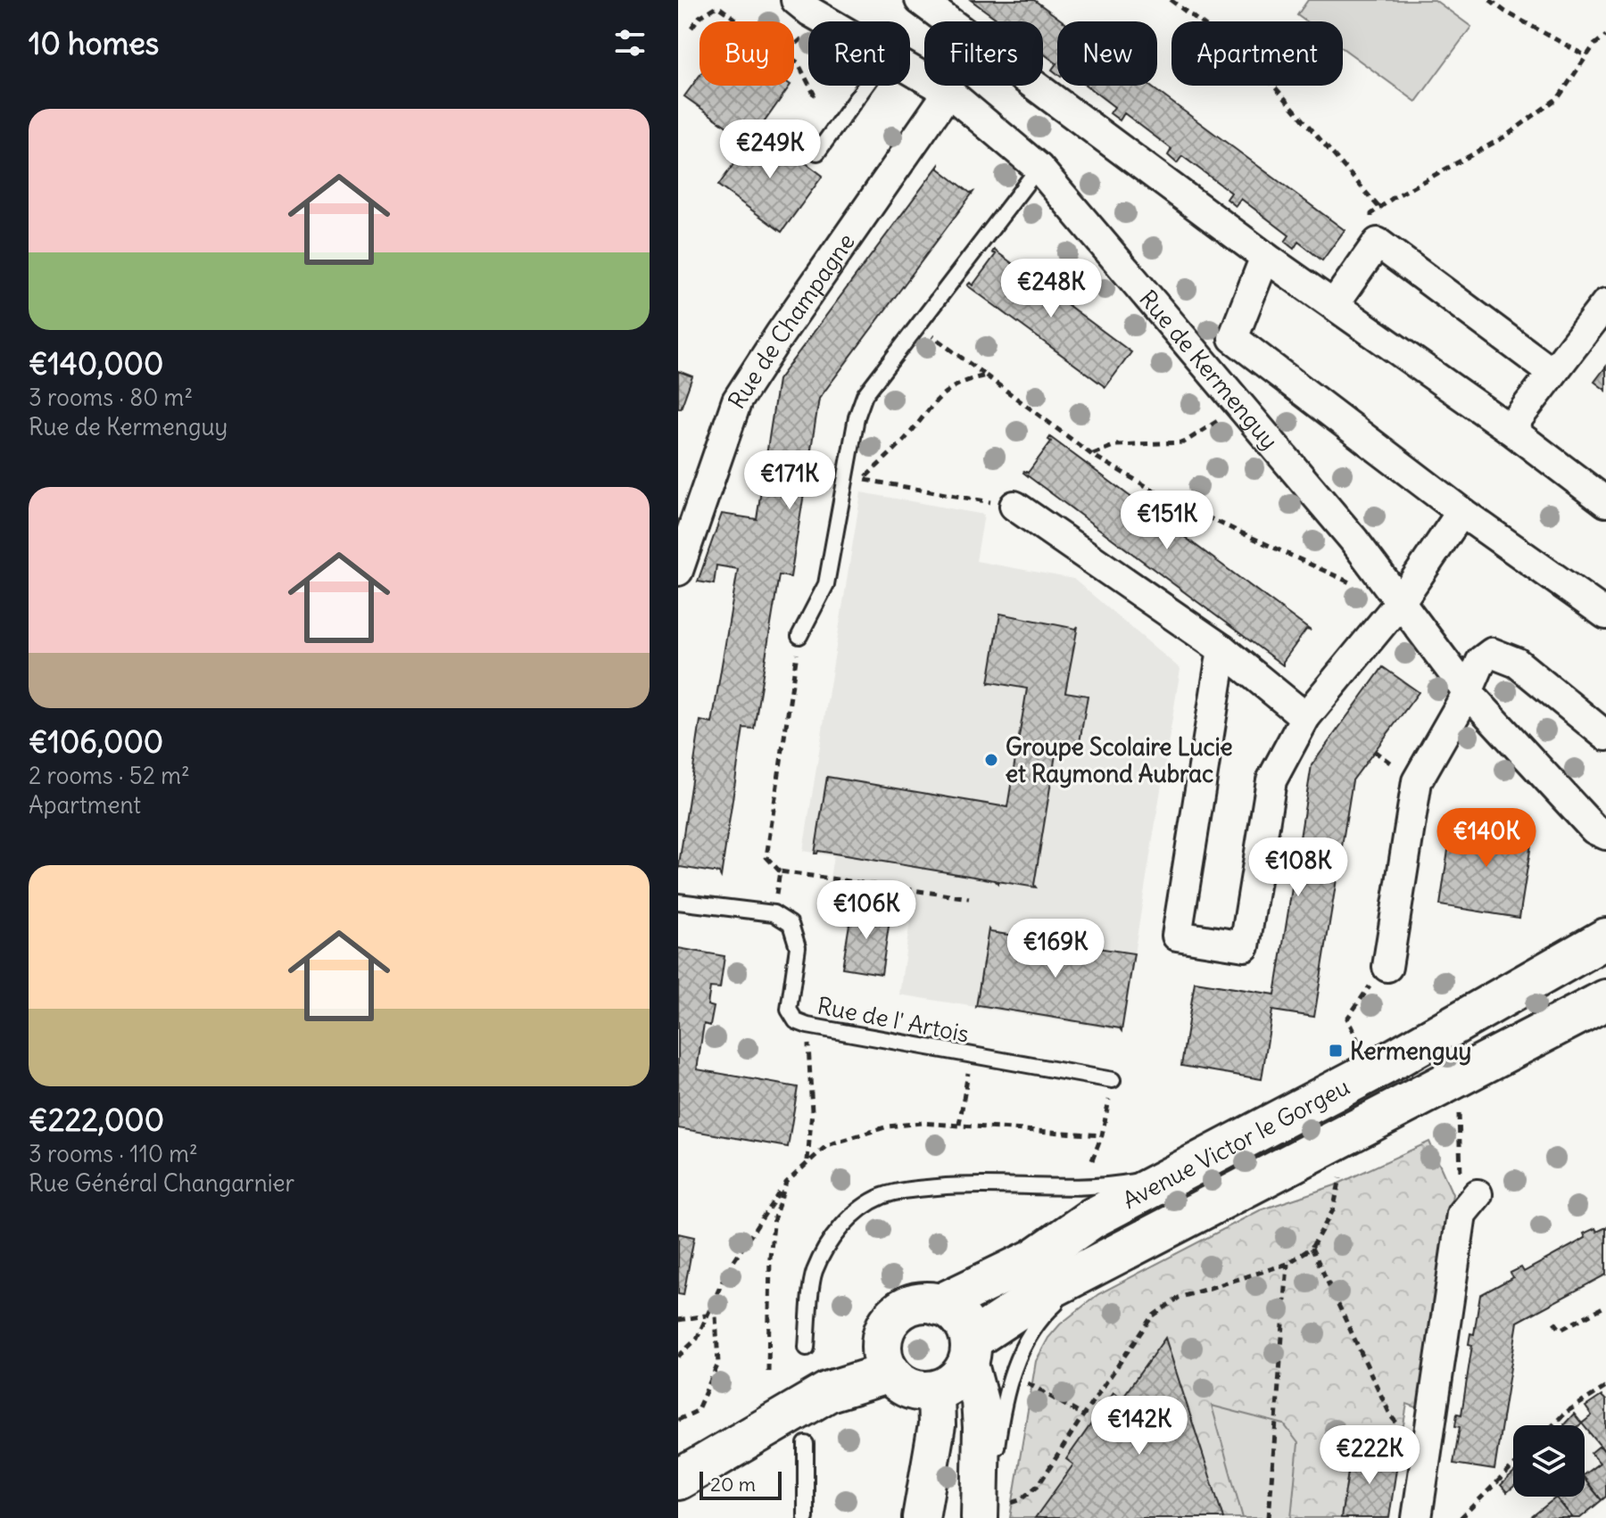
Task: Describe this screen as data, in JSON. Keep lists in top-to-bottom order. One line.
{"streets":{"main road":["Avenue Victor le Gorgeu"],"street":["Rue de Champagne","Rue de Kermenguy"],"lane":["Rue de l' Artois"]},"crossings":[["Rue de Champagne","Rue de Kermenguy"]],"places":{"other":["Groupe Scolaire Lucie et Raymond Aubrac"],"transit":["Kermenguy"]},"scale_bar":"20 m","page":{"heading":"10 homes","chip":["Buy","Rent","Filters","New","Apartment"],"list":[{"name":"€140,000","note":"3 rooms · 80 m² · Rue de Kermenguy"},{"name":"€106,000","note":"2 rooms · 52 m² · Apartment"},{"name":"€222,000","note":"3 rooms · 110 m² · Rue Général Changarnier"}],"price":["€249K","€248K","€171K","€151K","€140K","€108K","€106K","€169K","€142K","€222K"],"scale":"20 m"}}
